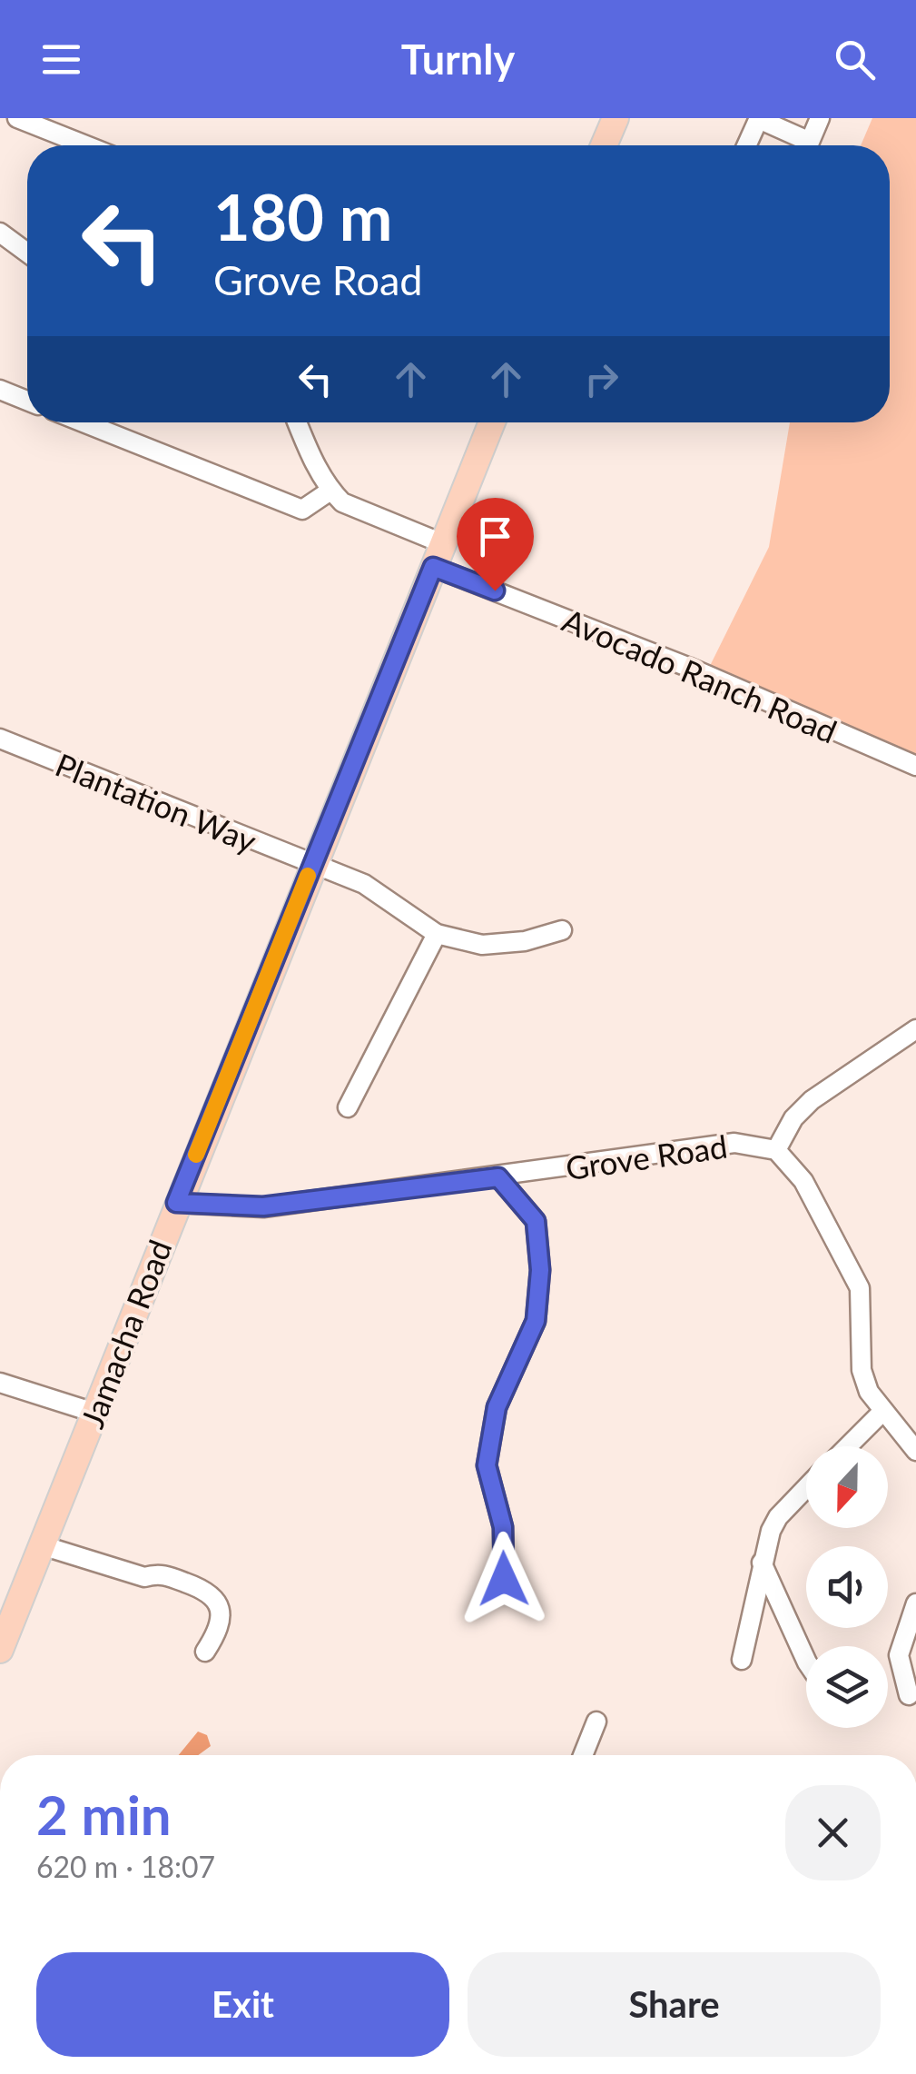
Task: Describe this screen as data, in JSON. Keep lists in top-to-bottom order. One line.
{"streets":{"main road":["Jamacha Road"],"street":["Avocado Ranch Road","Plantation Way","Grove Road"]},"crossings":[["Avocado Ranch Road","Jamacha Road"],["Plantation Way","Jamacha Road"],["Grove Road","Jamacha Road"]],"north":"bottom","page":{"header":"Turnly","turn":["180 m","Grove Road"],"heading":["2 min","620 m · 18:07"],"buttons":["Exit","Share"]}}
